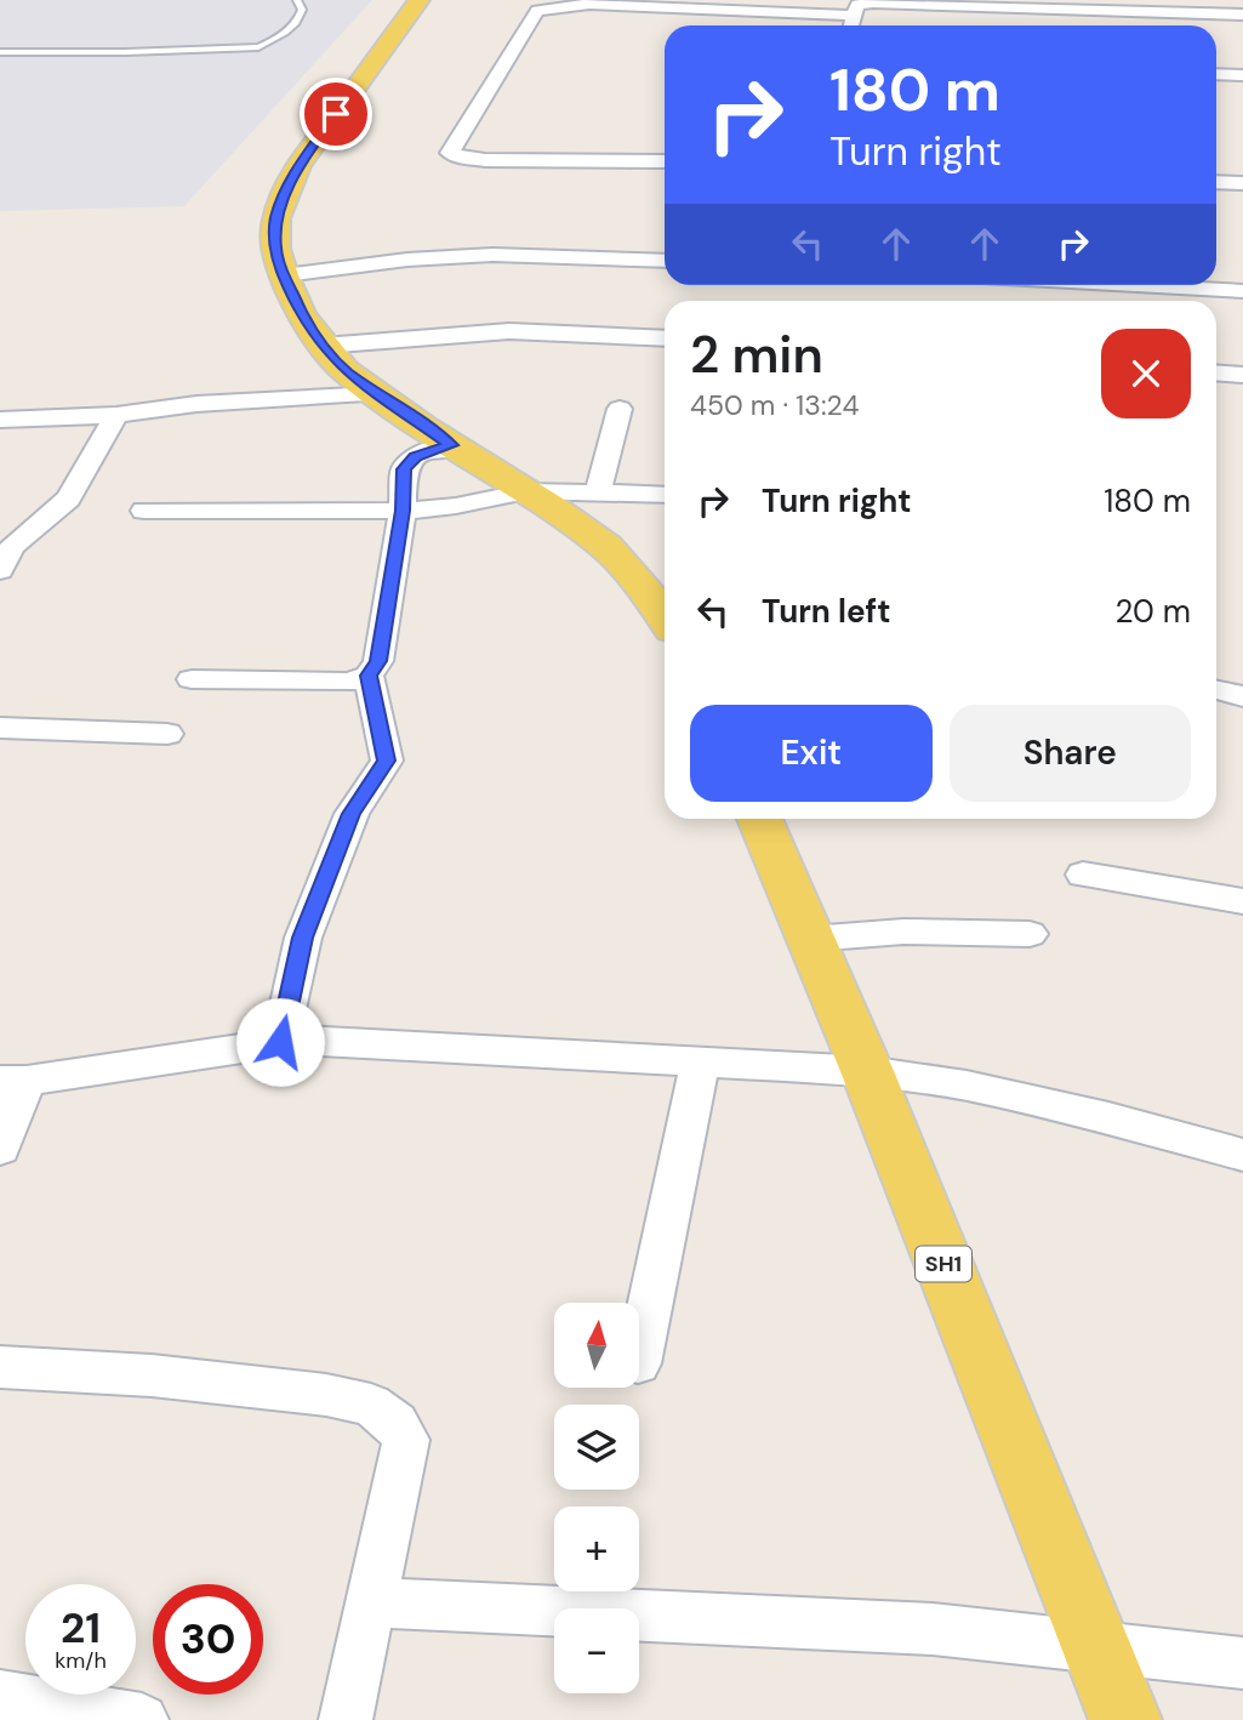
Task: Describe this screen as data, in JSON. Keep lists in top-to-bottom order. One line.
{"streets":{"main road":["SH1"]},"north":"top","page":{"turn":["180 m","Turn right"],"heading":["2 min","450 m · 13:24"],"list":[{"name":"Turn right","value":"180 m"},{"name":"Turn left","value":"20 m"}],"buttons":["Exit","Share"],"map_buttons":["+","−"],"speed":"21 km/h","limit":"30"}}
